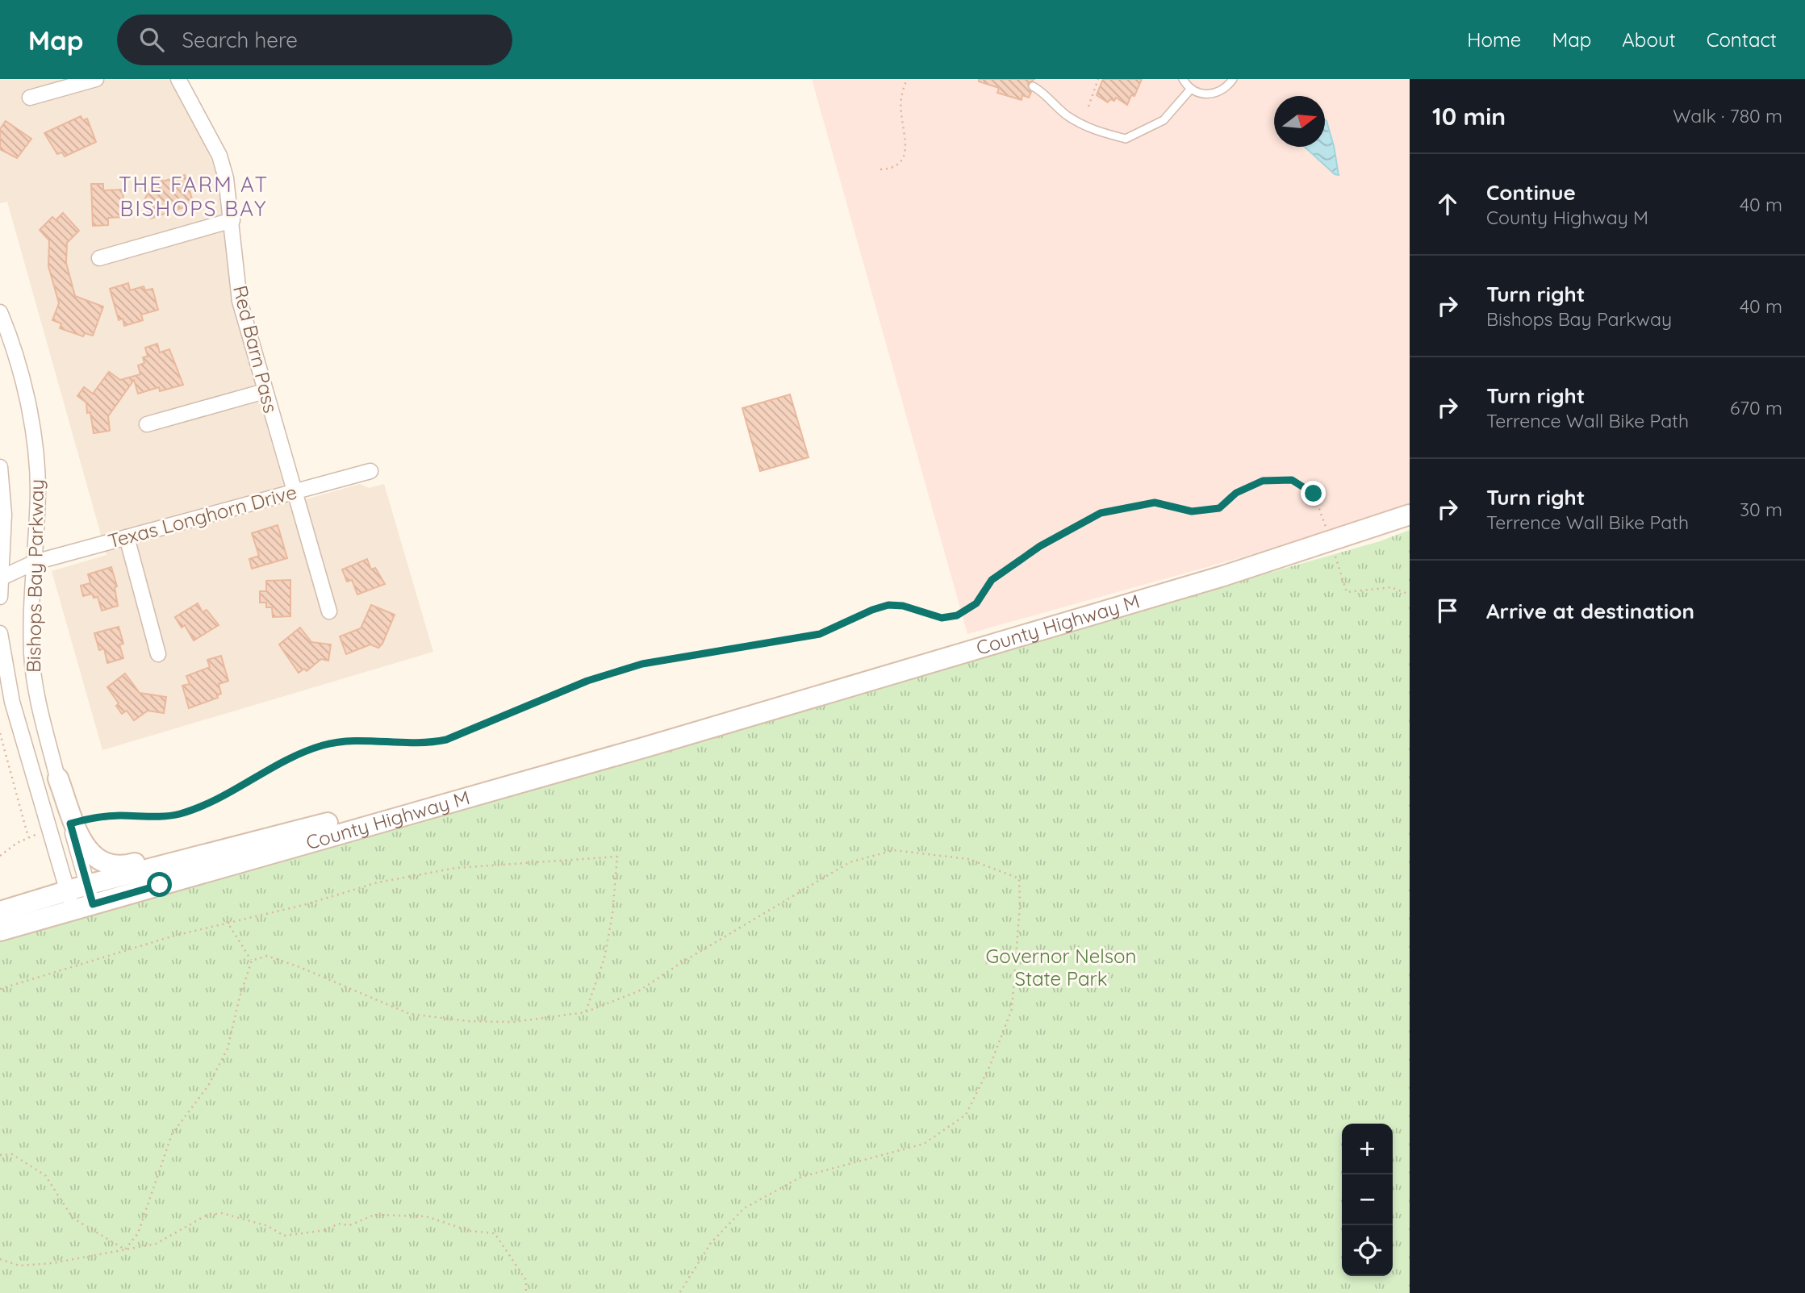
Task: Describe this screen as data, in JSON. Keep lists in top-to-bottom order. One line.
{"streets":{"main road":["County Highway M"],"street":["Red Barn Pass","Texas Longhorn Drive","Bishops Bay Parkway"]},"crossings":[["Red Barn Pass","Texas Longhorn Drive"],["Texas Longhorn Drive","Bishops Bay Parkway"],["Bishops Bay Parkway","County Highway M"]],"districts":["THE FARM AT BISHOPS BAY"],"parks":["Governor Nelson State Park"],"north":"right","page":{"header":"Map","search":"Search here","nav":["Home","Map","About","Contact"],"heading":["10 min","Walk · 780 m"],"list":[["Continue","County Highway M","40 m"],["Turn right","Bishops Bay Parkway","40 m"],["Turn right","Terrence Wall Bike Path","670 m"],["Turn right","Terrence Wall Bike Path","30 m"],"Arrive at destination"],"map_buttons":["+","−"]}}
